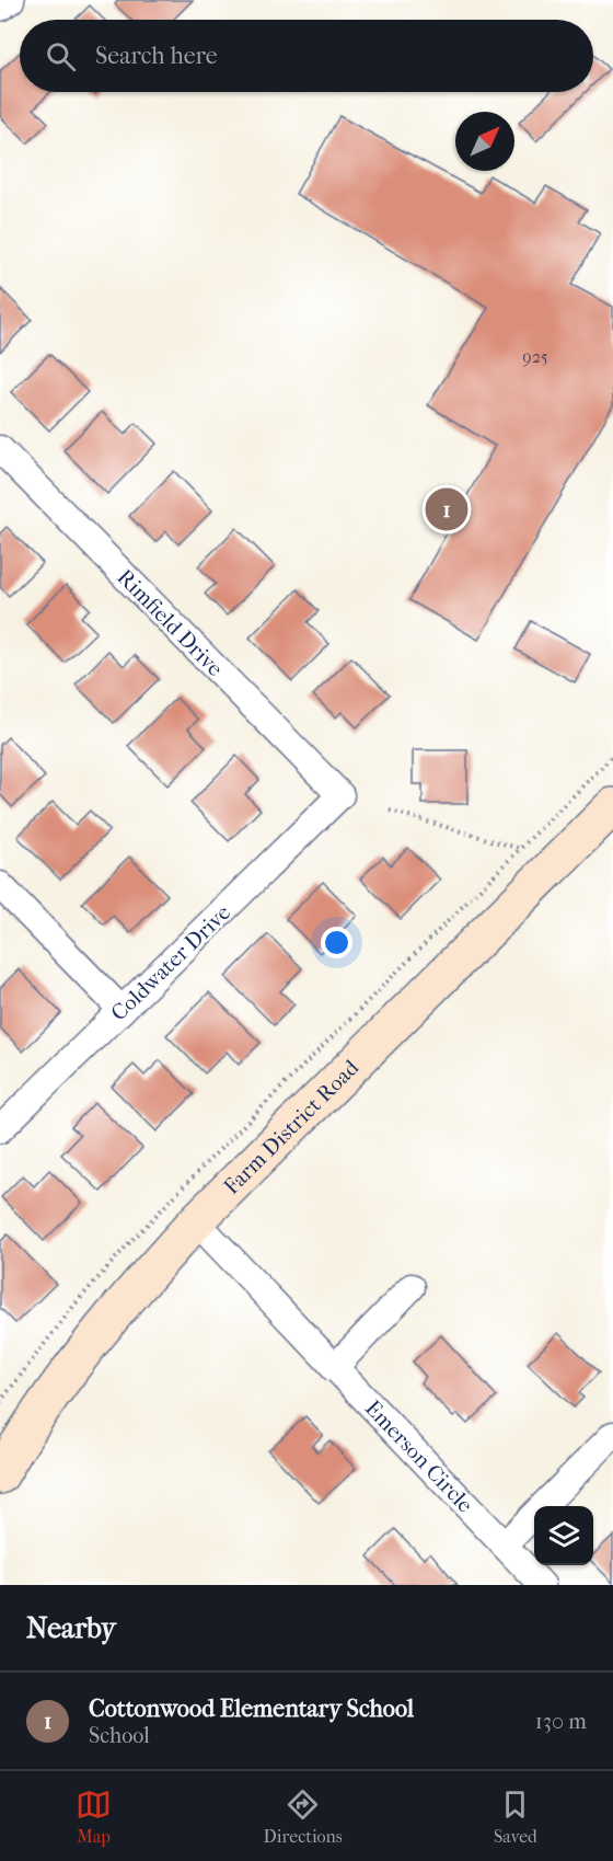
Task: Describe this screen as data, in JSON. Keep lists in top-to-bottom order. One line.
{"streets":{"street":["Rimfield Drive","Coldwater Drive","Farm District Road","Emerson Circle"]},"crossings":[["Rimfield Drive","Coldwater Drive"],["Farm District Road","Emerson Circle"]],"house_numbers":["925"],"north":"top right","page":{"search":"Search here","pins":"1","heading":"Nearby","list":[{"mark":"1","name":"Cottonwood Elementary School","note":"School","value":"130 m"}],"nav":["Map","Directions","Saved"]}}
